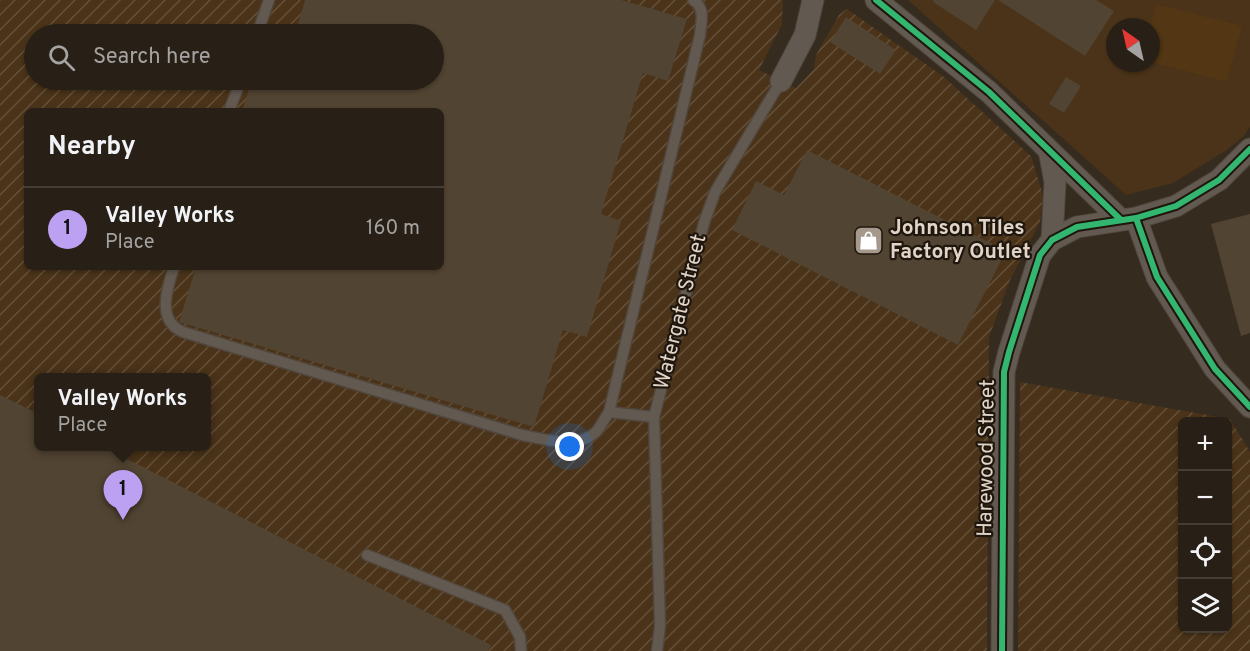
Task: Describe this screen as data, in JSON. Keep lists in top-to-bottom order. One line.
{"streets":{"street":["Watergate Street","Harewood Street"]},"places":{"shop":["Johnson Tiles Factory Outlet"]},"north":"top left","page":{"search":"Search here","heading":"Nearby","list":[{"mark":"1","name":"Valley Works","note":"Place","value":"160 m"}],"popup":["Valley Works","Place"],"map_buttons":["+","−"],"pins":"1"}}
